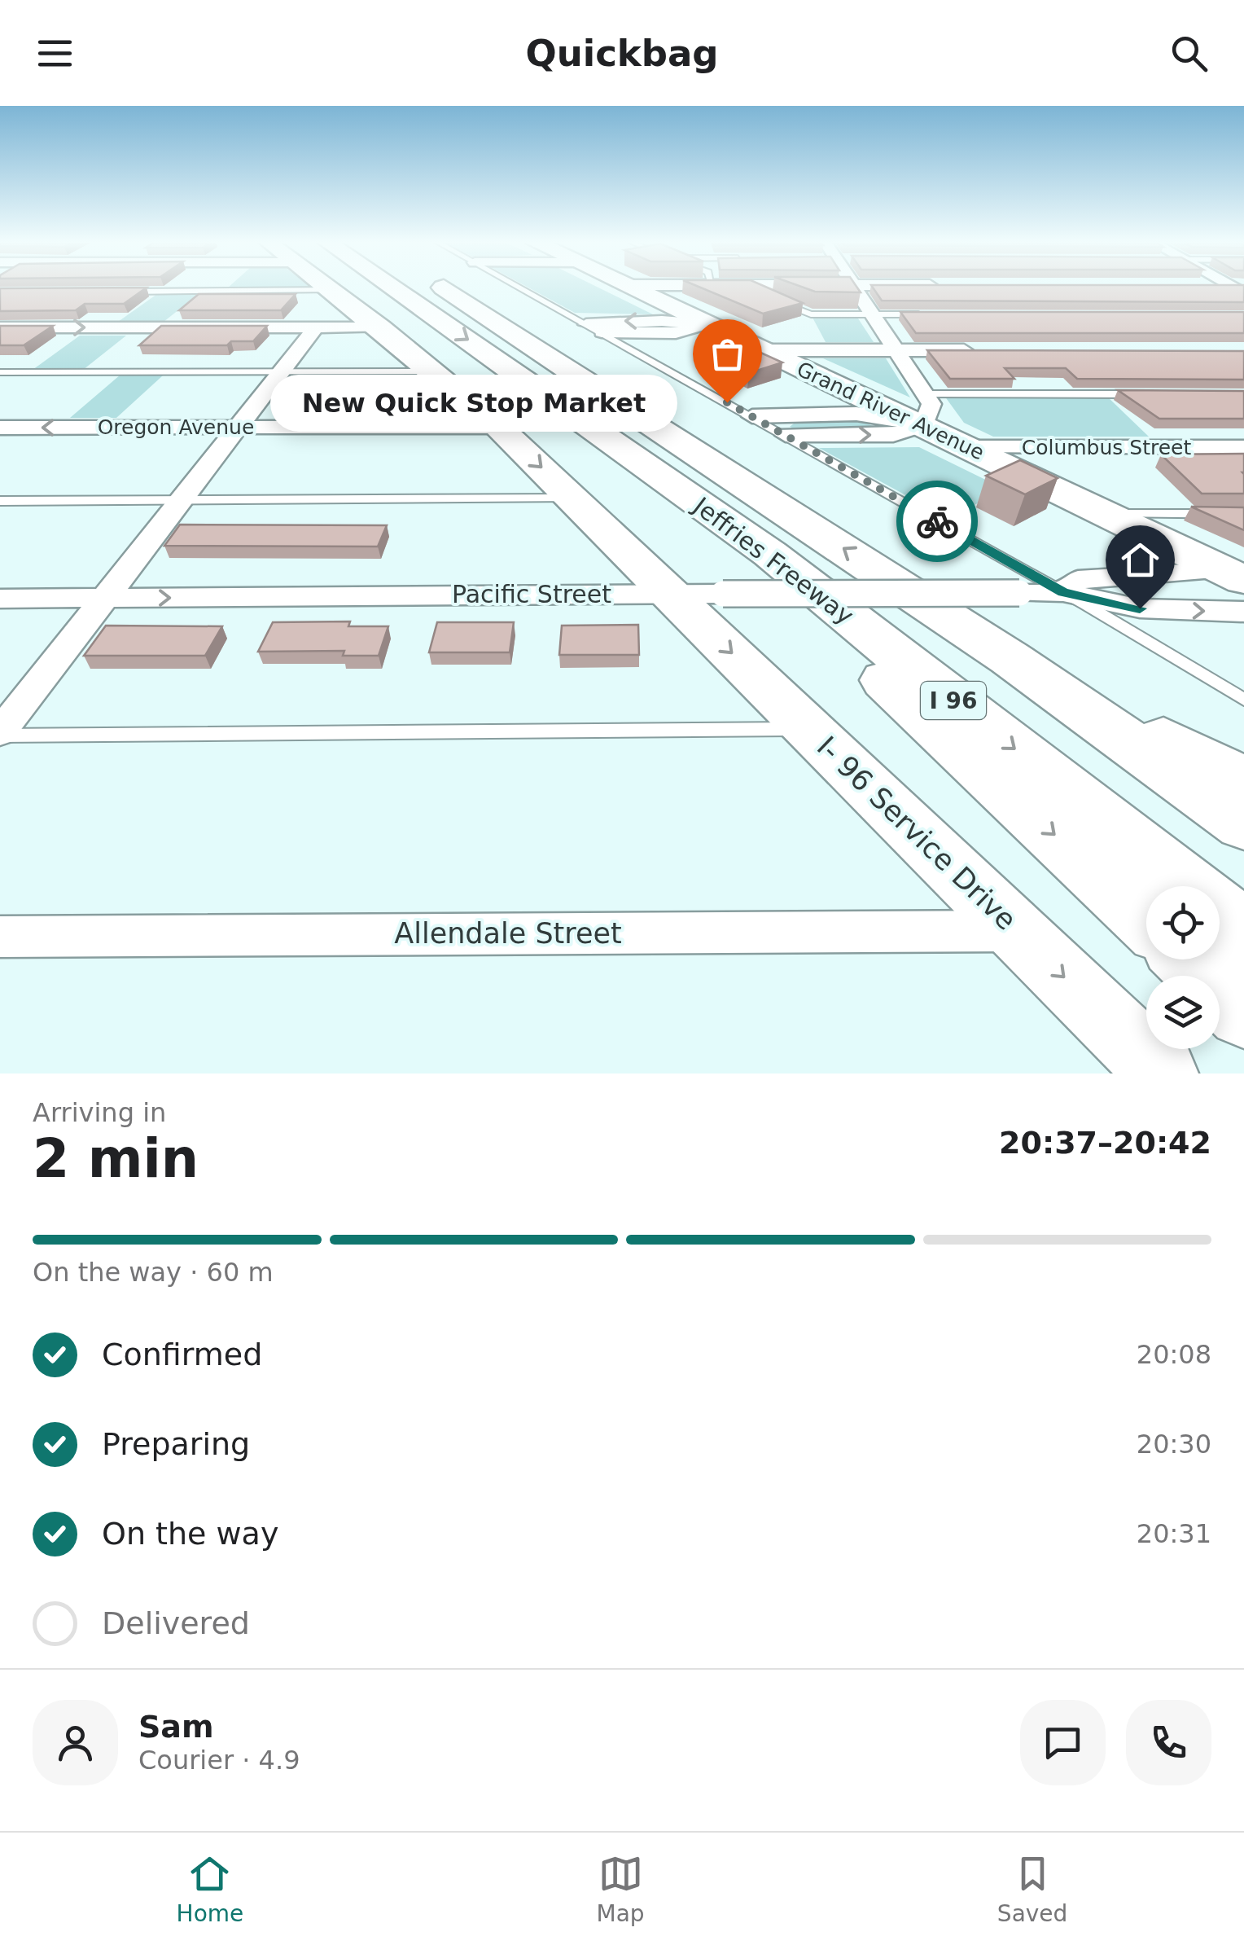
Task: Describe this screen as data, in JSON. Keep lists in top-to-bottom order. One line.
{"streets":{"main road":["Grand River Avenue","Jeffries Freeway","I 96"],"street":["Oregon Avenue","Columbus Street","Pacific Street","I- 96 Service Drive","Allendale Street"]},"crossings":[["Grand River Avenue","Columbus Street"],["Grand River Avenue","Pacific Street"],["Oregon Avenue","I- 96 Service Drive"],["Pacific Street","I- 96 Service Drive"],["I- 96 Service Drive","Allendale Street"]],"one_way":["Pacific Street","I- 96 Service Drive"],"places":["New Quick Stop Market"],"page":{"header":"Quickbag","bubble":"New Quick Stop Market","heading":["2 min","Arriving in","20:37–20:42"],"panel":["Sam","Courier · 4.9"],"bar":"On the way · 60 m","list":[["Confirmed","20:08"],["Preparing","20:30"],["On the way","20:31"],"Delivered"],"tabs":["Home","Map","Saved"]}}
